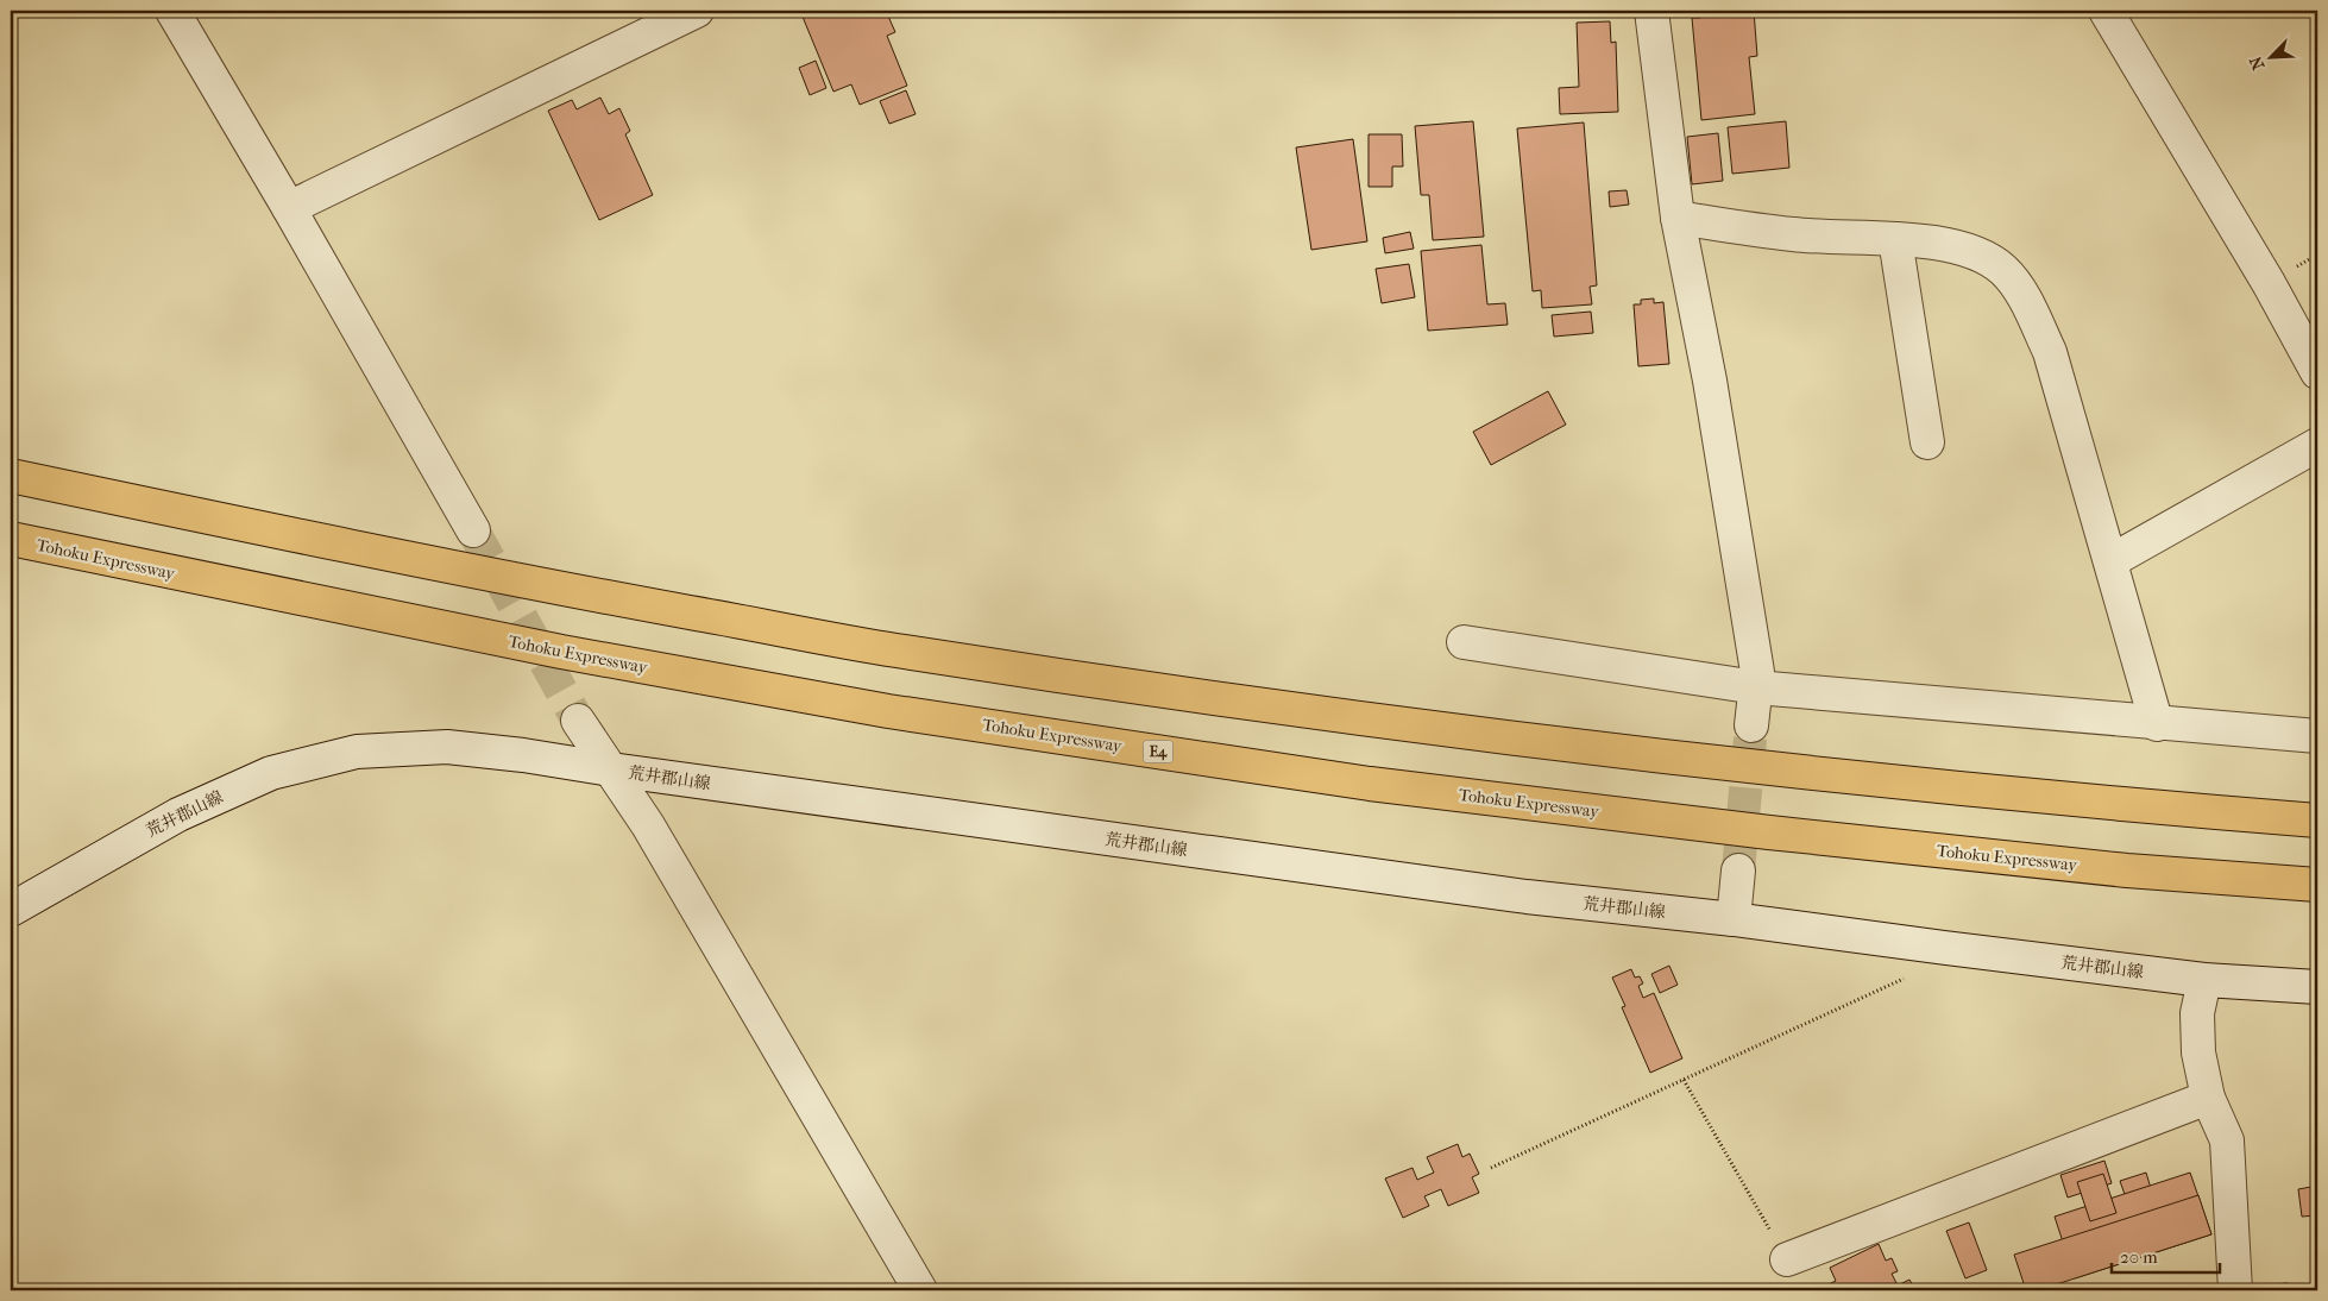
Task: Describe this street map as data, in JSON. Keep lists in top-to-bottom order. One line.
{"streets":{"highway":["Tohoku Expressway","E4"],"street":["荒井郡山線"]},"scale_bar":"20 m","north":"bottom left"}
